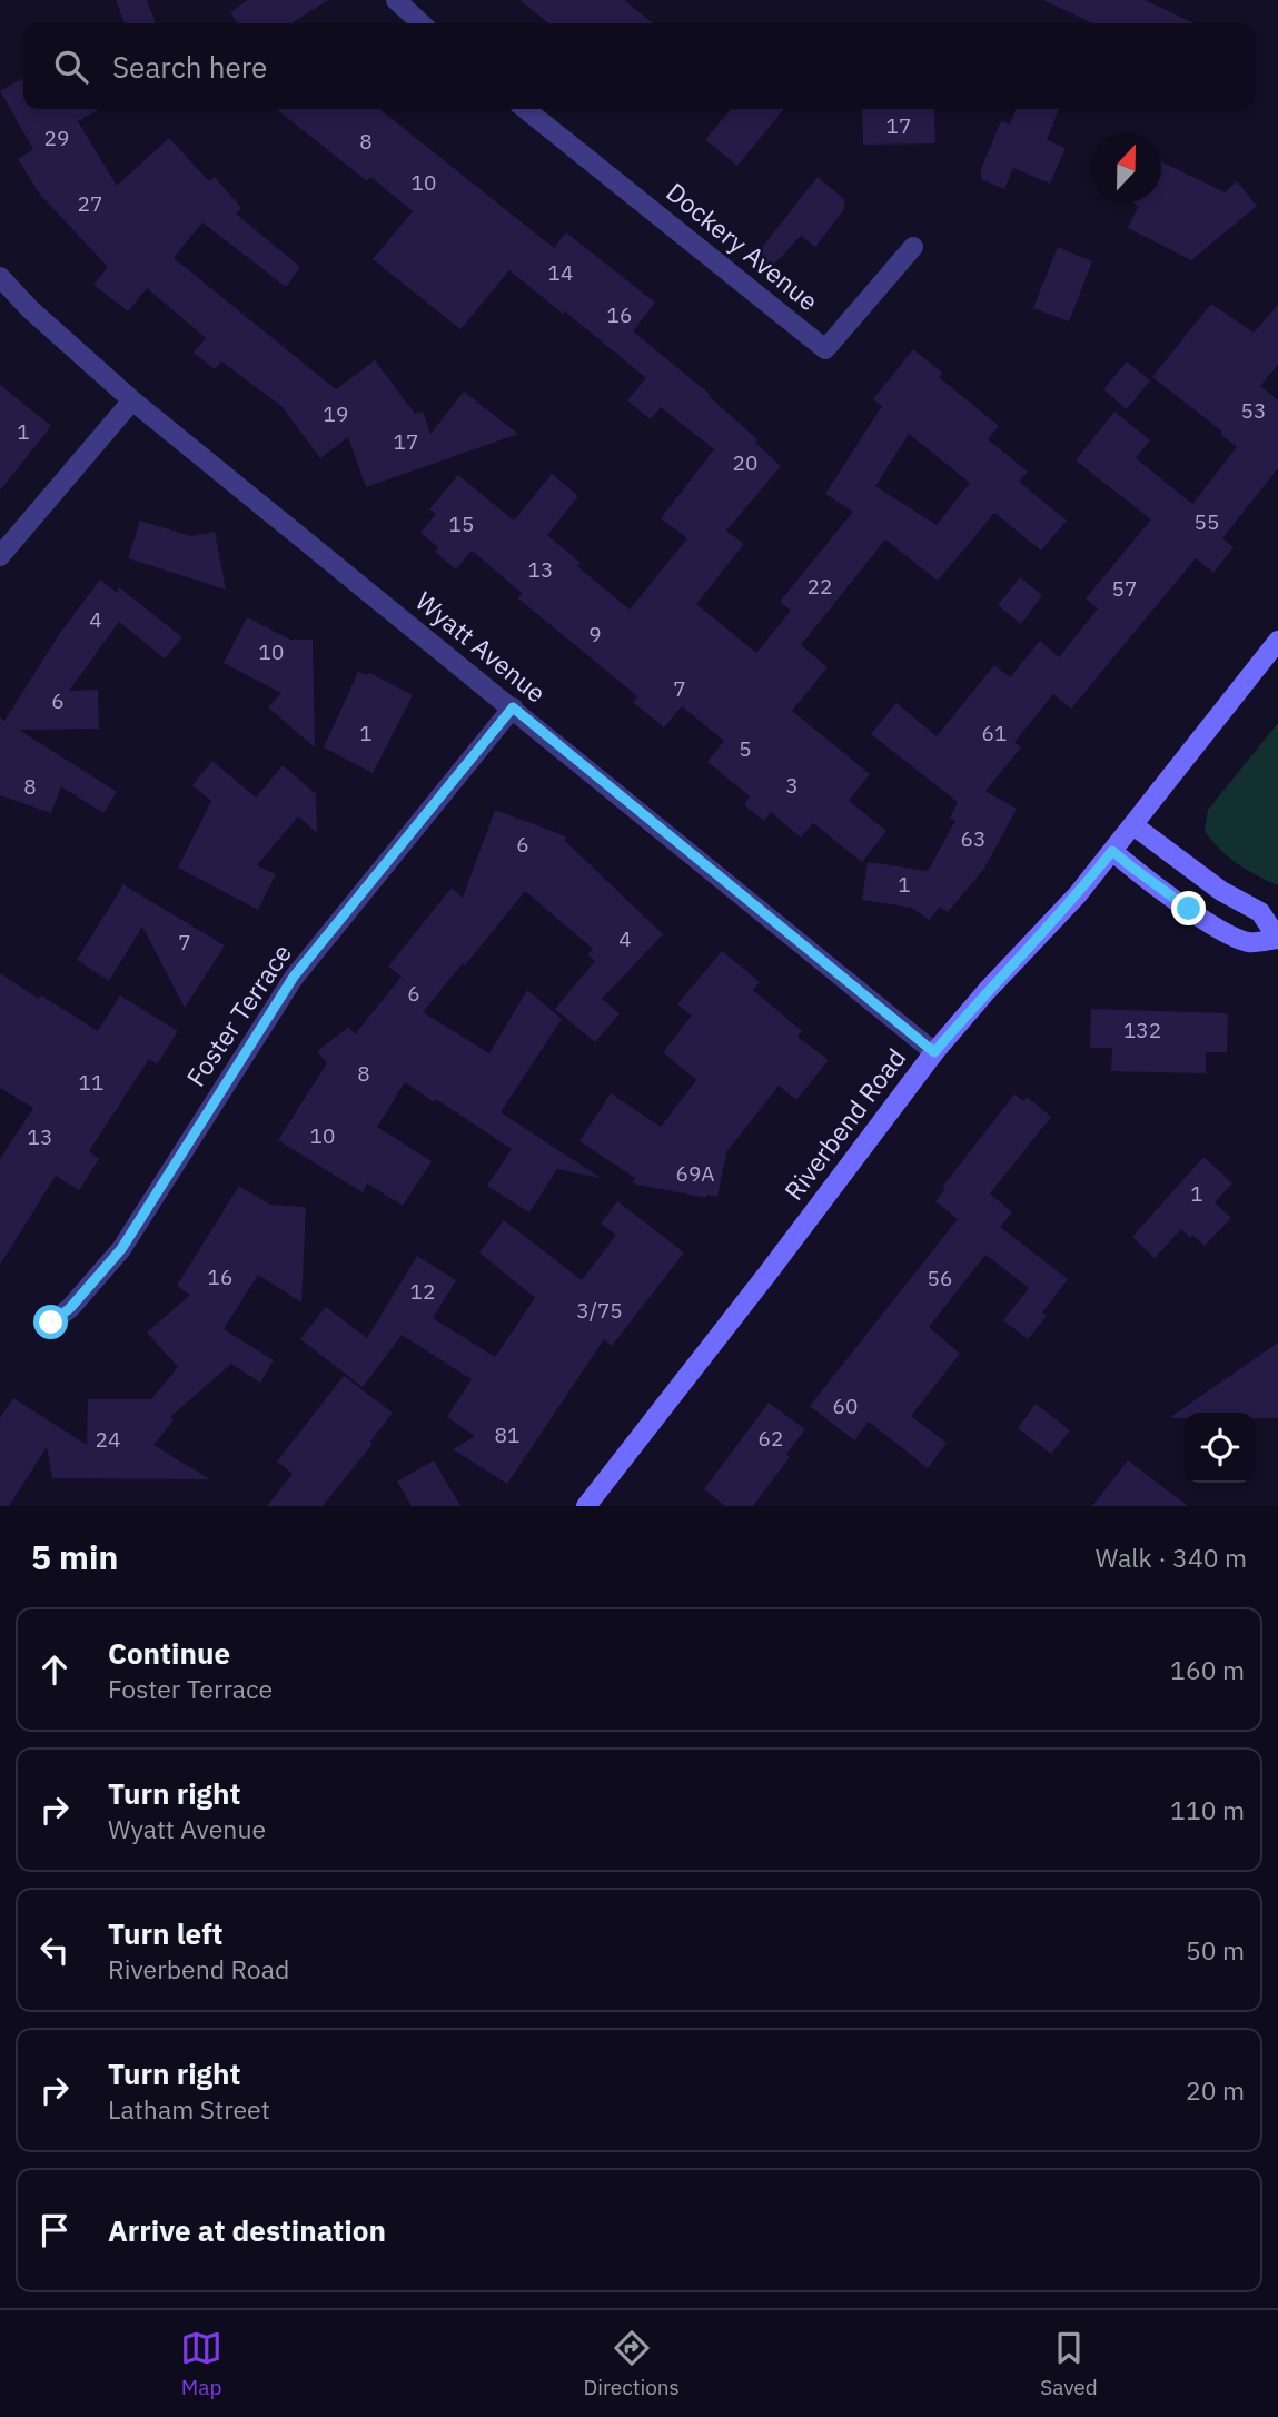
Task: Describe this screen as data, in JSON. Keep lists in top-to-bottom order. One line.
{"streets":{"main road":["Riverbend Road"],"street":["Dockery Avenue","Wyatt Avenue","Foster Terrace"]},"crossings":[["Wyatt Avenue","Foster Terrace"],["Wyatt Avenue","Riverbend Road"]],"house_numbers":["17","29","8","10","27","14","16","53","19","1","17","20","55","15","13","22","57","4","9","10","7","6","1","61","5","3","8","63","6","1","4","7","6","132","8","11","10","13","69A","1","16","56","12","3/75","60","81","62","24"],"north":"top","page":{"search":"Search here","heading":["5 min","Walk · 340 m"],"list":[["Continue","Foster Terrace","160 m"],["Turn right","Wyatt Avenue","110 m"],["Turn left","Riverbend Road","50 m"],["Turn right","Latham Street","20 m"],"Arrive at destination"],"nav":["Map","Directions","Saved"]}}
